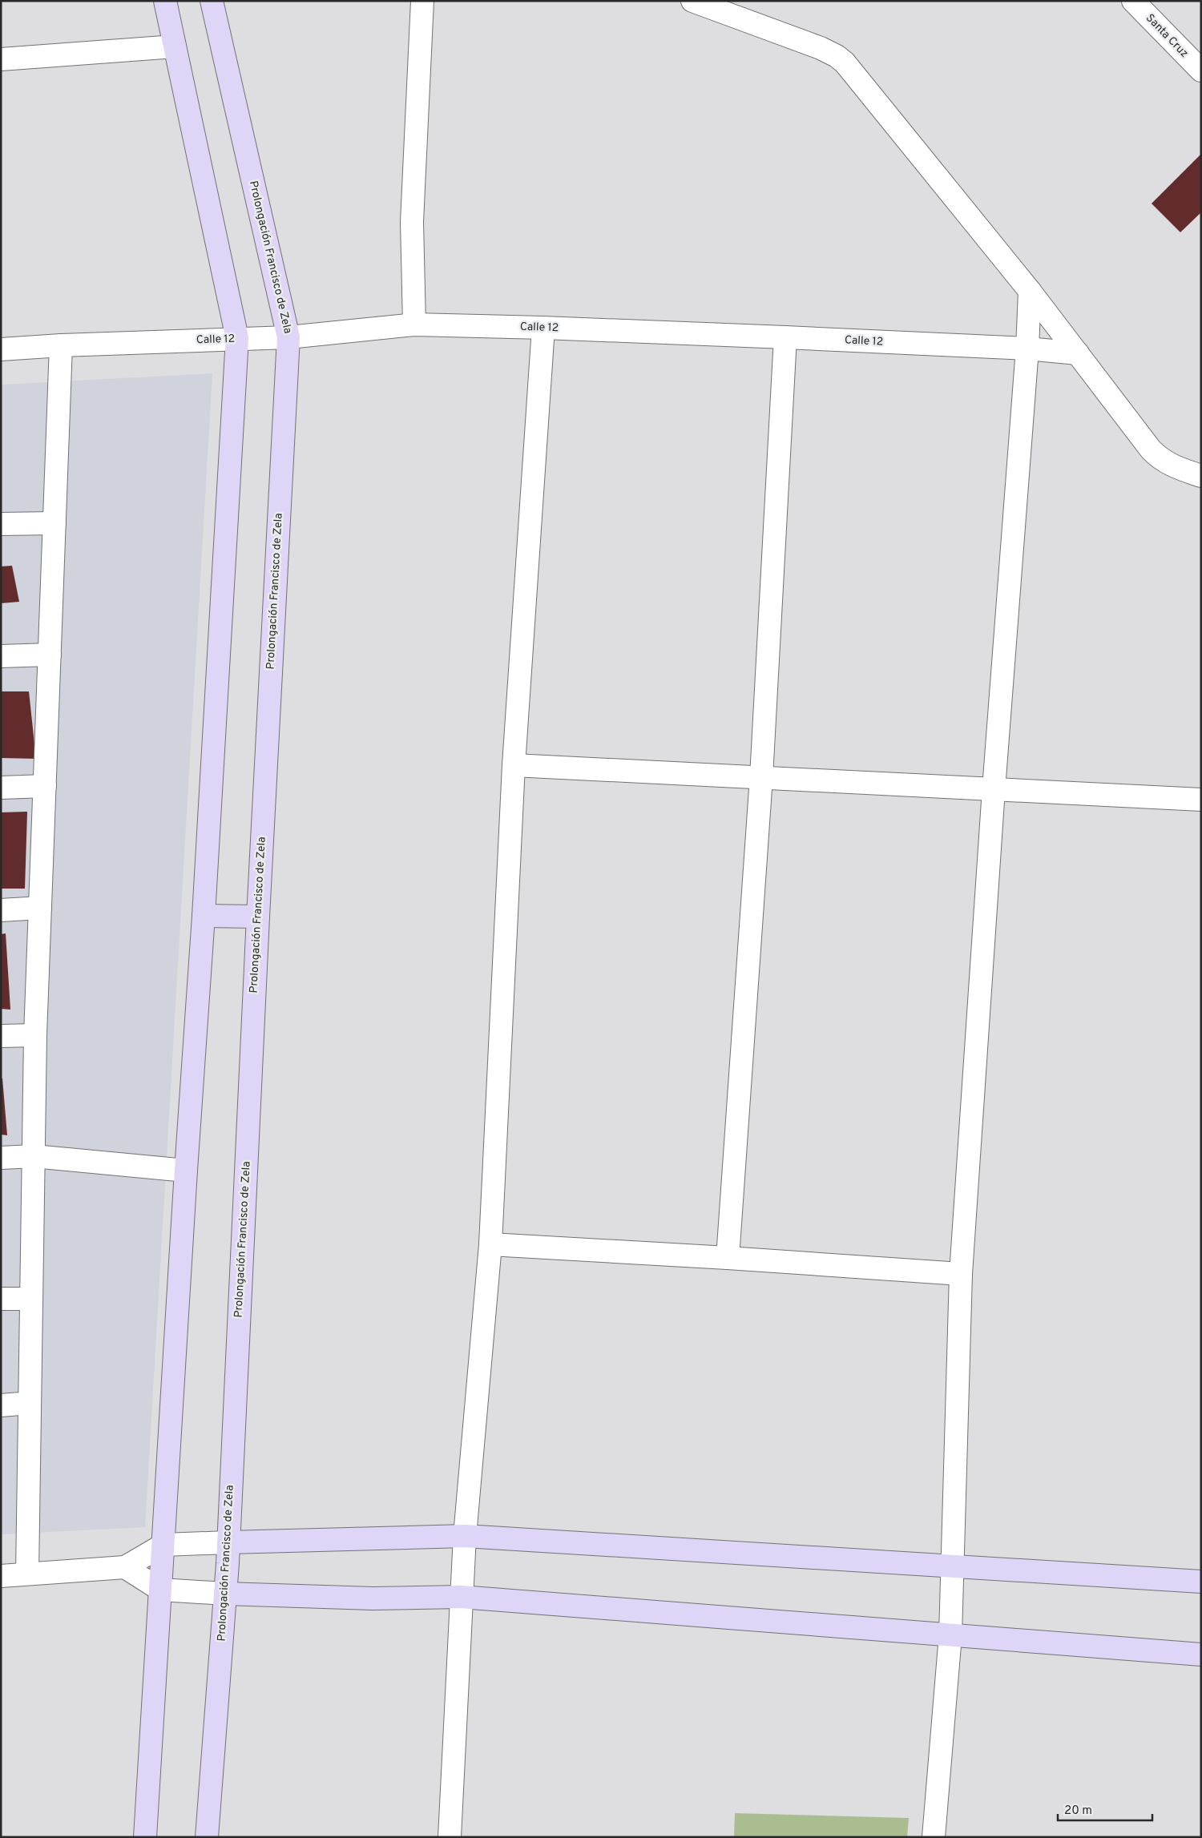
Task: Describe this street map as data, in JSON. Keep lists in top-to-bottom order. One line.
{"streets":{"street":["Santa Cruz","Prolongación Francisco de Zela","Calle 12"]},"crossings":[["Prolongación Francisco de Zela","Calle 12"]],"scale_bar":"20 m"}
